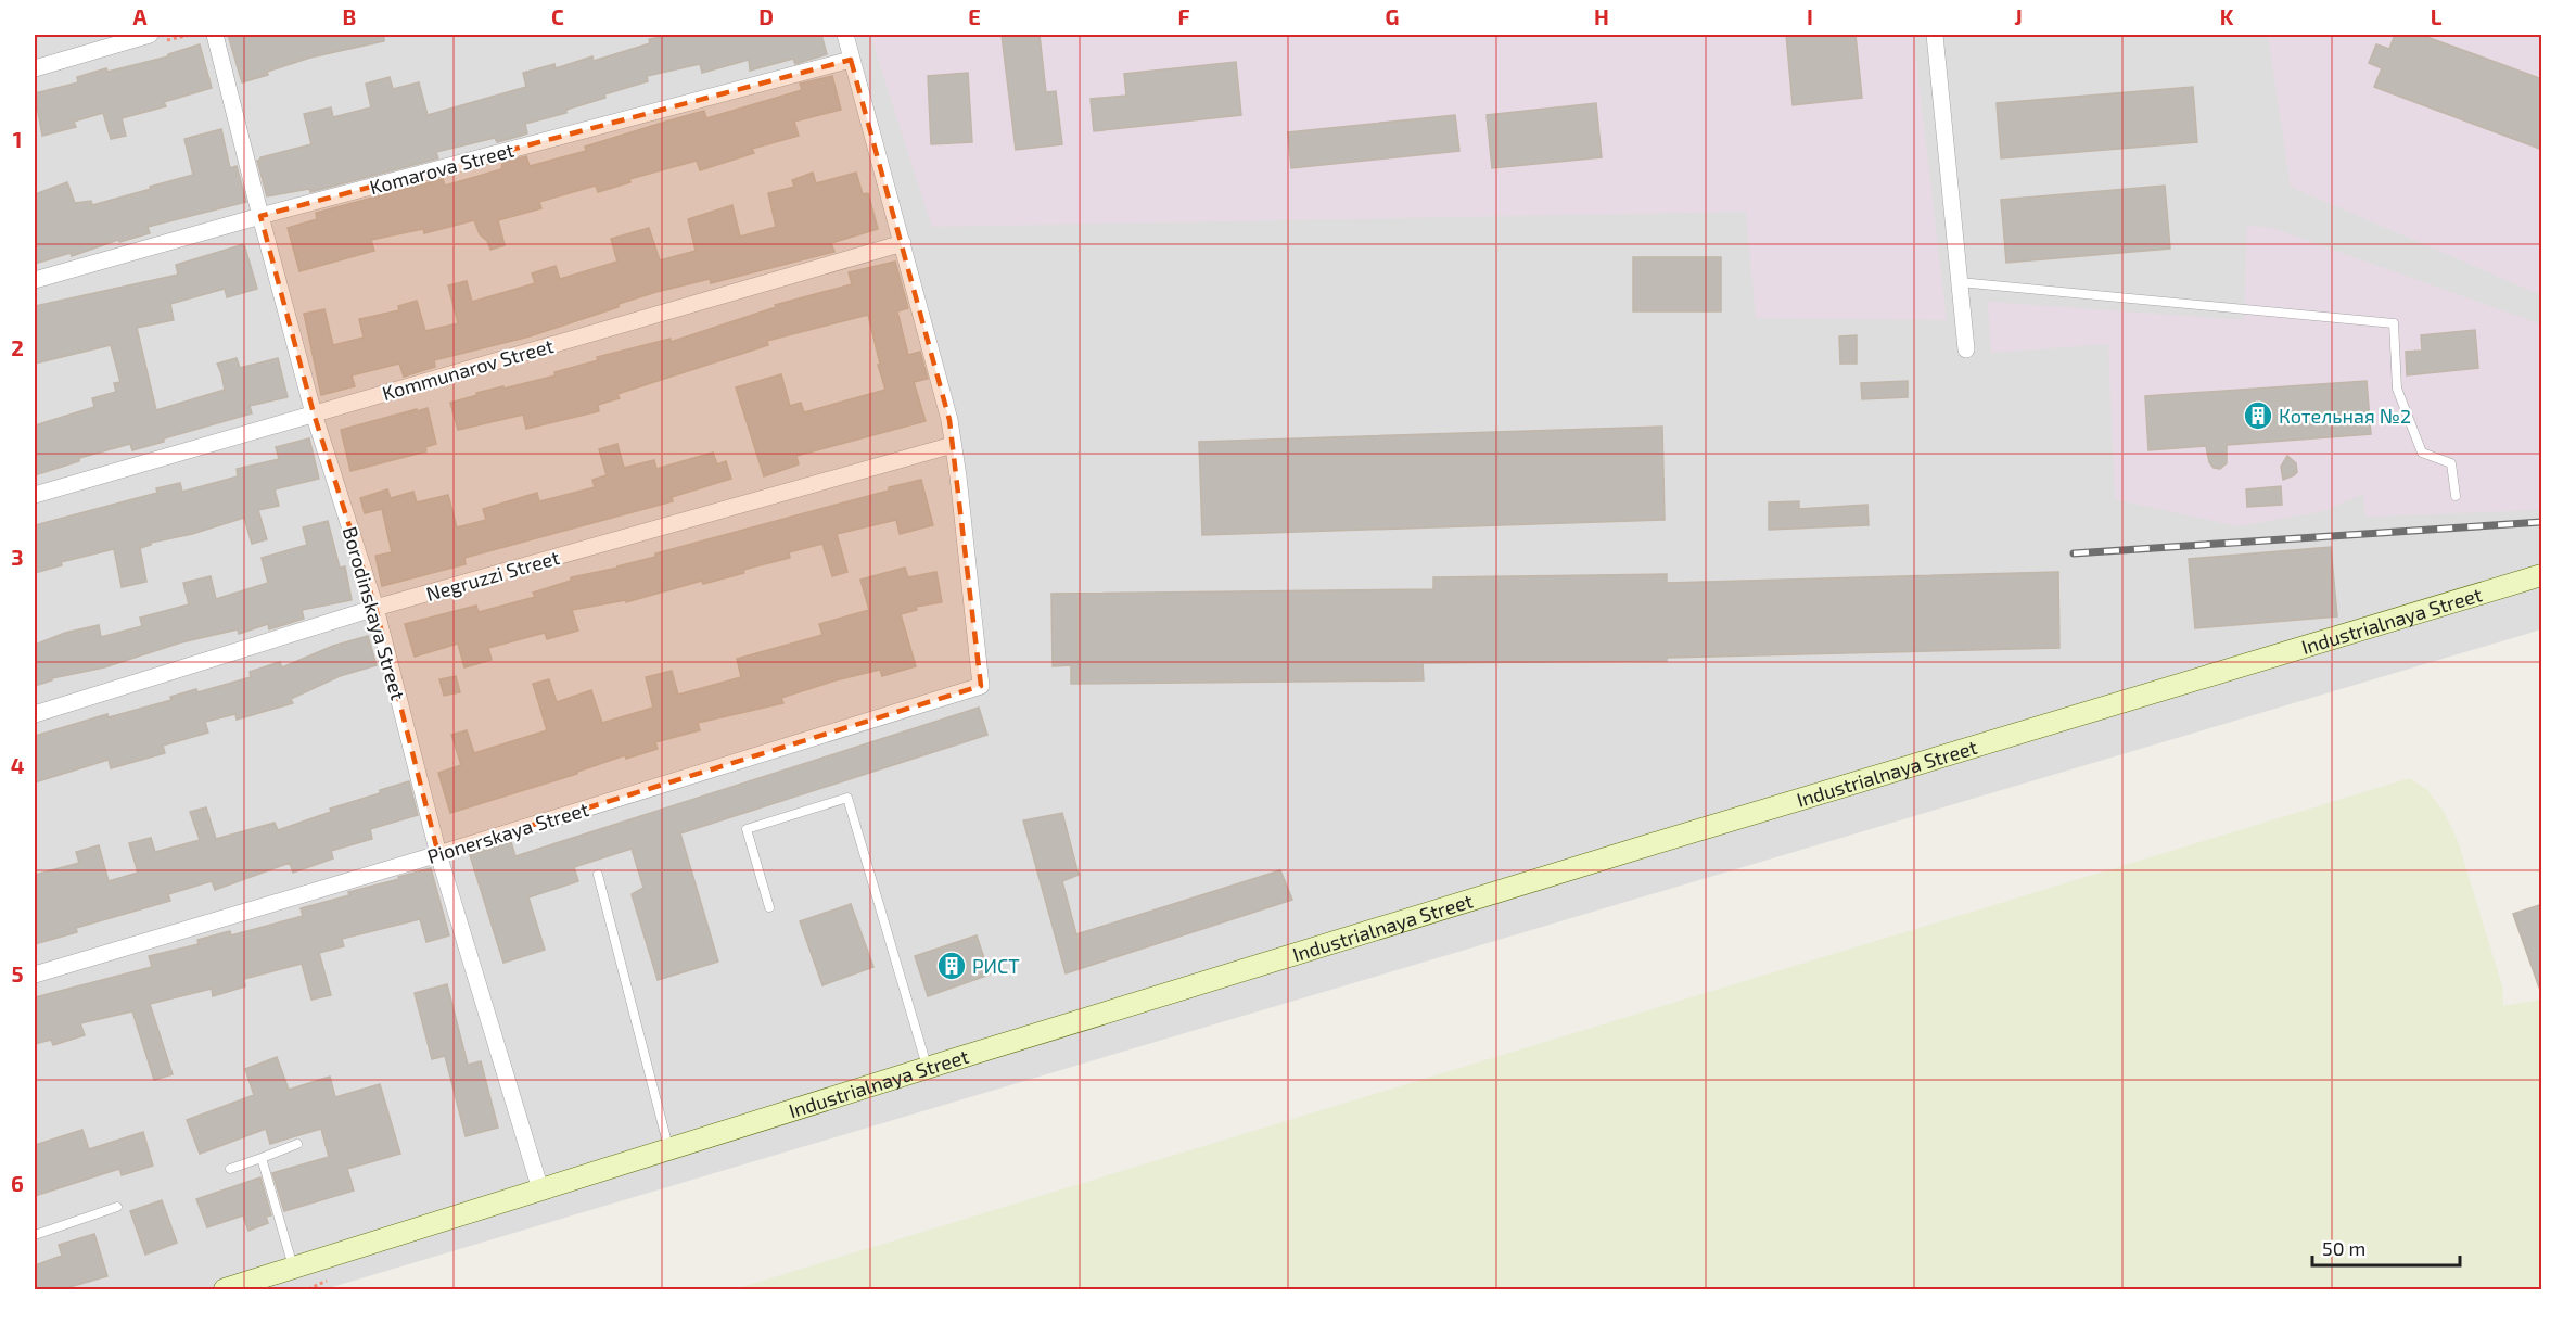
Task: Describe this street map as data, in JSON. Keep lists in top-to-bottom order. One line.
{"streets":{"main road":["Industrialnaya Street"],"street":["Komarova Street","Kommunarov Street","Negruzzi Street","Borodinskaya Street","Pionerskaya Street"]},"crossings":[["Komarova Street","Borodinskaya Street"],["Kommunarov Street","Borodinskaya Street"],["Negruzzi Street","Borodinskaya Street"],["Negruzzi Street","Pionerskaya Street"],["Borodinskaya Street","Industrialnaya Street"],["Borodinskaya Street","Pionerskaya Street"]],"places":{"building":["Котельная №2","РИСТ"]},"scale_bar":"50 m","grid":{"columns":["A","B","C","D","E","F","G","H","I","J","K","L"],"rows":["1","2","3","4","5","6"]}}
